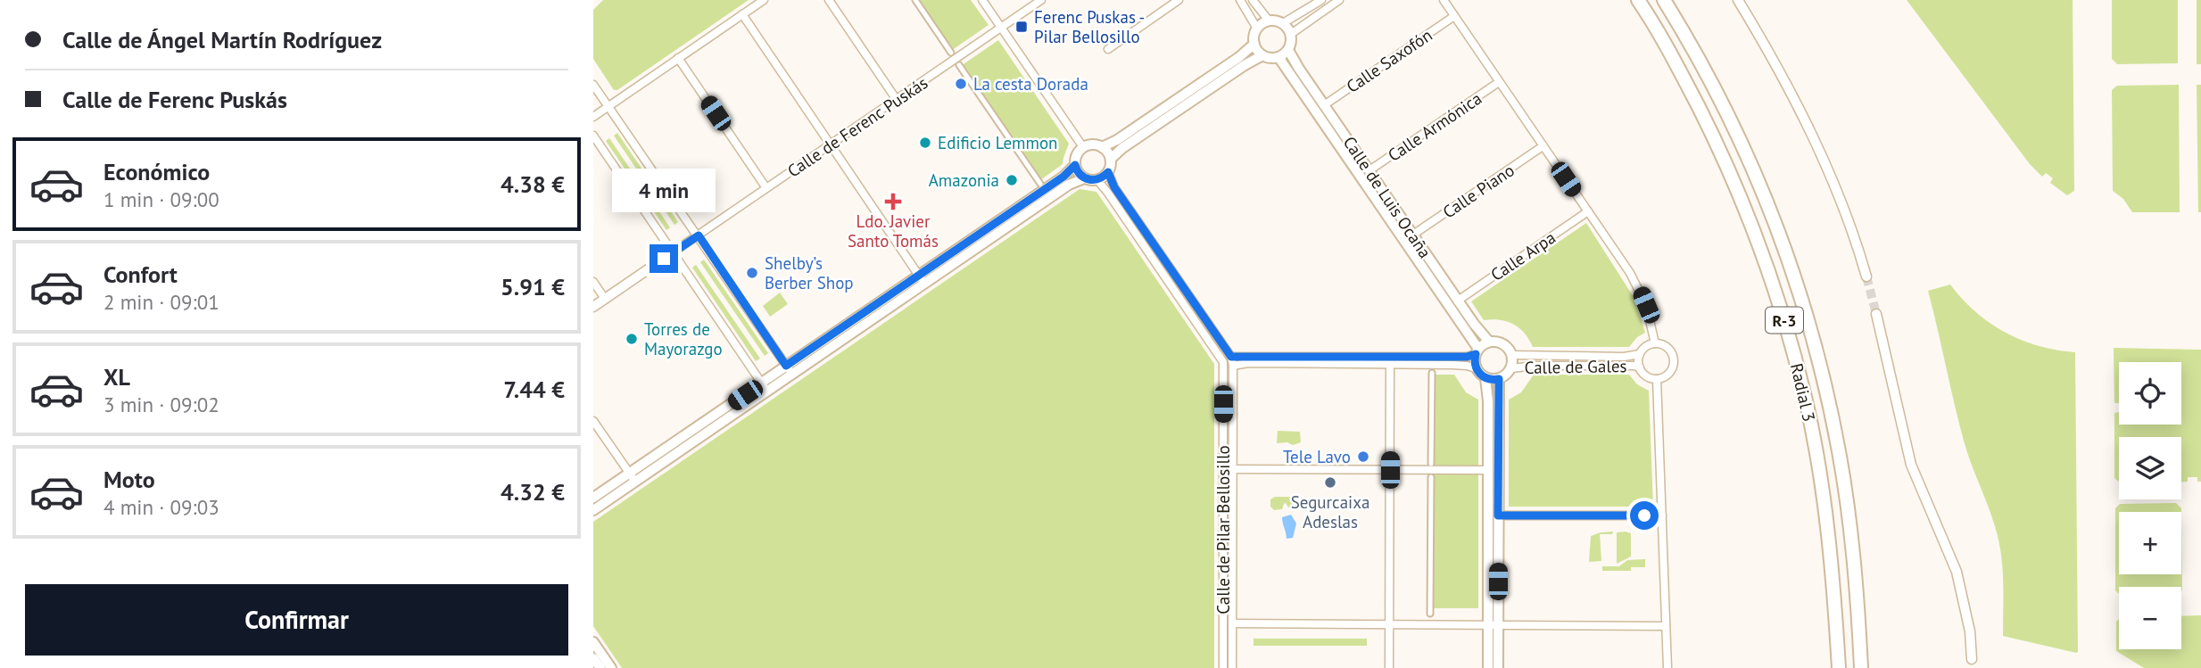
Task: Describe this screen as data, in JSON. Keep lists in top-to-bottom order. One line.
{"streets":{"highway":["R-3","Radial 3"],"main road":["Calle de Luis Ocaña"],"street":["Calle Saxofón","Calle de Ferenc Puskás","Calle Armónica","Calle Piano","Calle Arpa","Calle de Gales","Calle de Pilar Bellosillo"]},"crossings":[["Calle Saxofón","Calle de Luis Ocaña"],["Calle Armónica","Calle de Luis Ocaña"],["Calle Piano","Calle de Luis Ocaña"],["Calle de Luis Ocaña","Calle Arpa"],["Calle de Luis Ocaña","Calle de Gales"]],"places":{"transit":["Ferenc Puskas - Pilar Bellosillo"],"other":["La cesta Dorada","Edificio Lemmon","Amazonia","Shelby’s Berber Shop","Torres de Mayorazgo","Tele Lavo","Segurcaixa Adeslas"],"health":["Ldo. Javier Santo Tomás"]},"page":{"banner":["Calle de Ángel Martín Rodríguez","Calle de Ferenc Puskás"],"list":[{"name":"Económico","note":"1 min · 09:00","value":"4.38 €"},{"name":"Confort","note":"2 min · 09:01","value":"5.91 €"},{"name":"XL","note":"3 min · 09:02","value":"7.44 €"},{"name":"Moto","note":"4 min · 09:03","value":"4.32 €"}],"bubble":"4 min","map_buttons":["+","−"],"buttons":"Confirmar"}}
